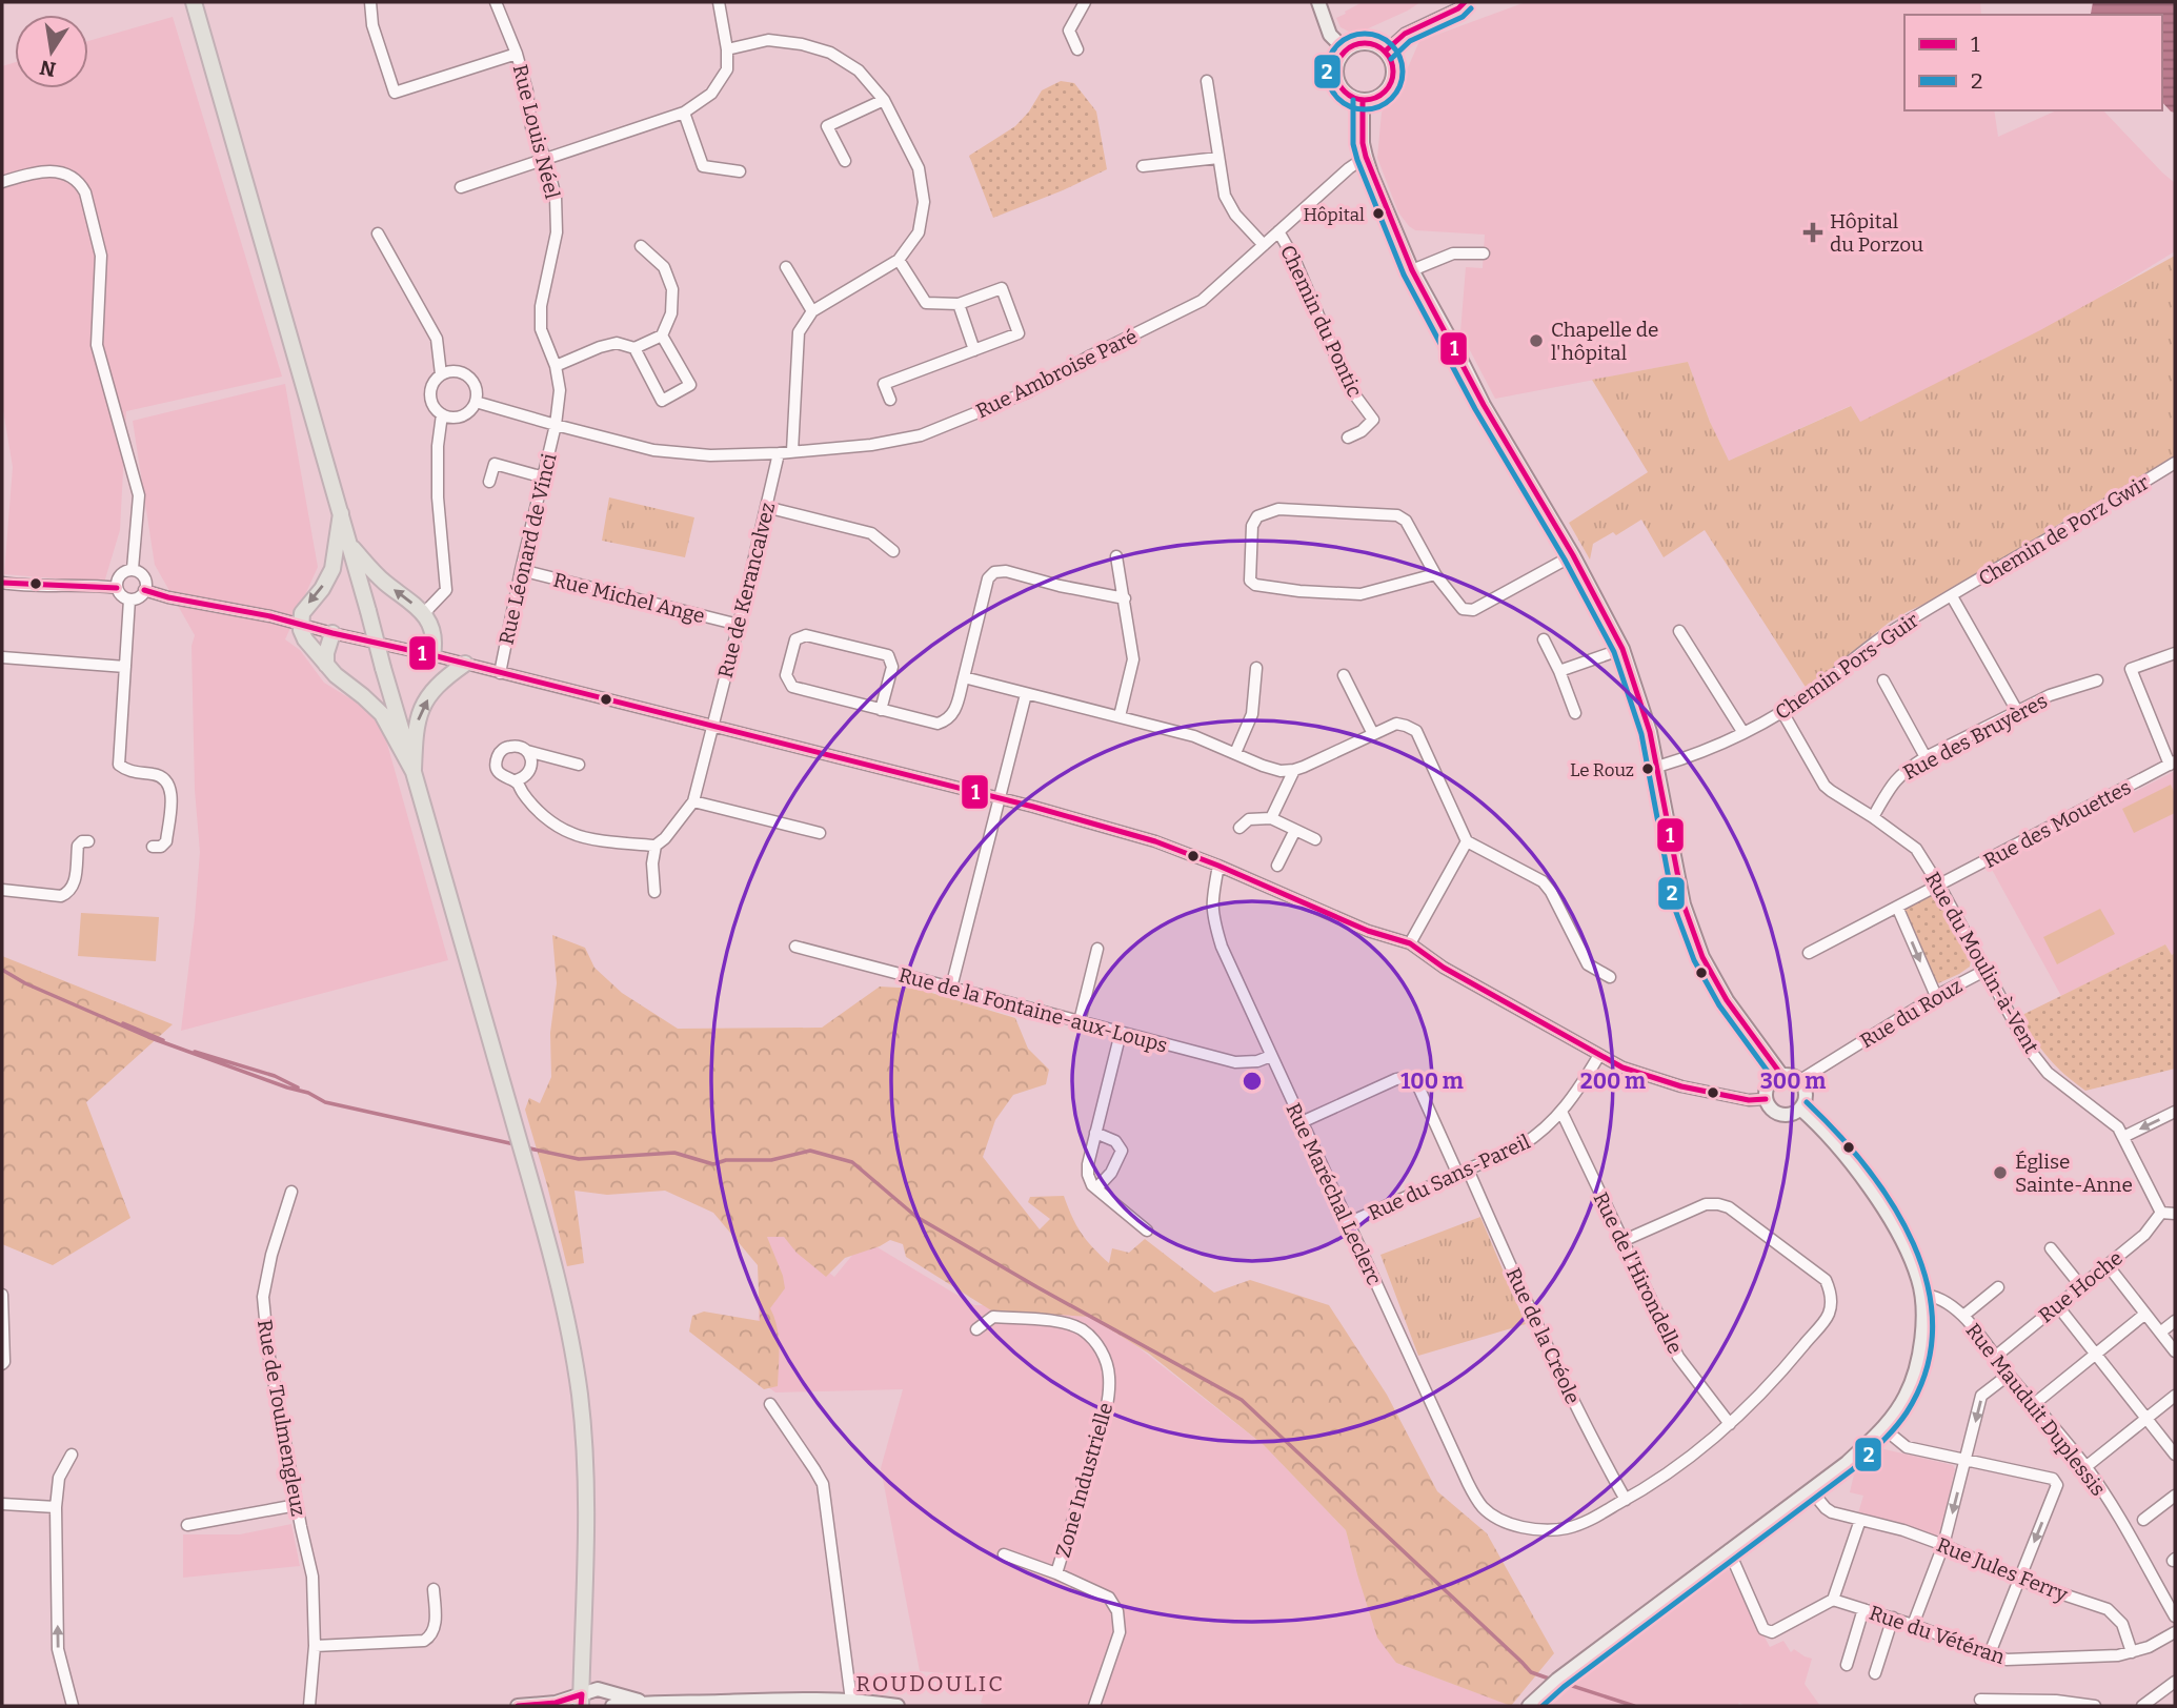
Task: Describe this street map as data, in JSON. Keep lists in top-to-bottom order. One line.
{"streets":{"street":["Rue Louis Néel","Chemin du Pontic","Rue Ambroise Paré","Chemin de Porz Gwir","Rue Léonard de Vinci","Rue de Kerancalvez","Rue Michel Ange","Chemin Pors-Guir","Rue des Bruyères","Rue des Mouettes","Rue du Moulin-à-Vent","Rue de la Fontaine-aux-Loups","Rue du Rouz","Rue du Sans-Pareil","Rue Maréchal Leclerc","Rue de l'Hirondelle","Rue Hoche","Rue de la Créole","Rue Mauduit Duplessis","Rue de Toulmengleuz","Zone Industrielle","Rue Jules Ferry","Rue du Vétéran"]},"crossings":[["Rue Louis Néel","Rue Ambroise Paré"],["Rue Louis Néel","Rue Léonard de Vinci"],["Chemin du Pontic","Rue Ambroise Paré"],["Rue Ambroise Paré","Rue Léonard de Vinci"],["Rue Ambroise Paré","Rue de Kerancalvez"],["Chemin de Porz Gwir","Chemin Pors-Guir"],["Rue Léonard de Vinci","Rue Michel Ange"],["Rue de Kerancalvez","Rue Michel Ange"],["Chemin Pors-Guir","Rue du Moulin-à-Vent"],["Rue des Bruyères","Rue du Moulin-à-Vent"],["Rue des Mouettes","Rue du Moulin-à-Vent"],["Rue du Moulin-à-Vent","Rue du Rouz"],["Rue du Moulin-à-Vent","Rue Hoche"],["Rue de la Fontaine-aux-Loups","Rue Maréchal Leclerc"],["Rue du Sans-Pareil","Rue Maréchal Leclerc"],["Rue du Sans-Pareil","Rue de l'Hirondelle"],["Rue du Sans-Pareil","Rue de la Créole"],["Rue Maréchal Leclerc","Rue de la Créole"],["Rue Hoche","Rue Mauduit Duplessis"],["Rue Jules Ferry","Rue du Vétéran"]],"districts":["ROUDOULIC"],"places":{"other":["Hôpital","Chapelle de l'hôpital","Le Rouz","Église Sainte-Anne"],"health":["Hôpital du Porzou"]},"lines":["transit line 1","transit line 2"],"legend":["1","2"],"north":"bottom","rings":["100 m","200 m","300 m"]}
